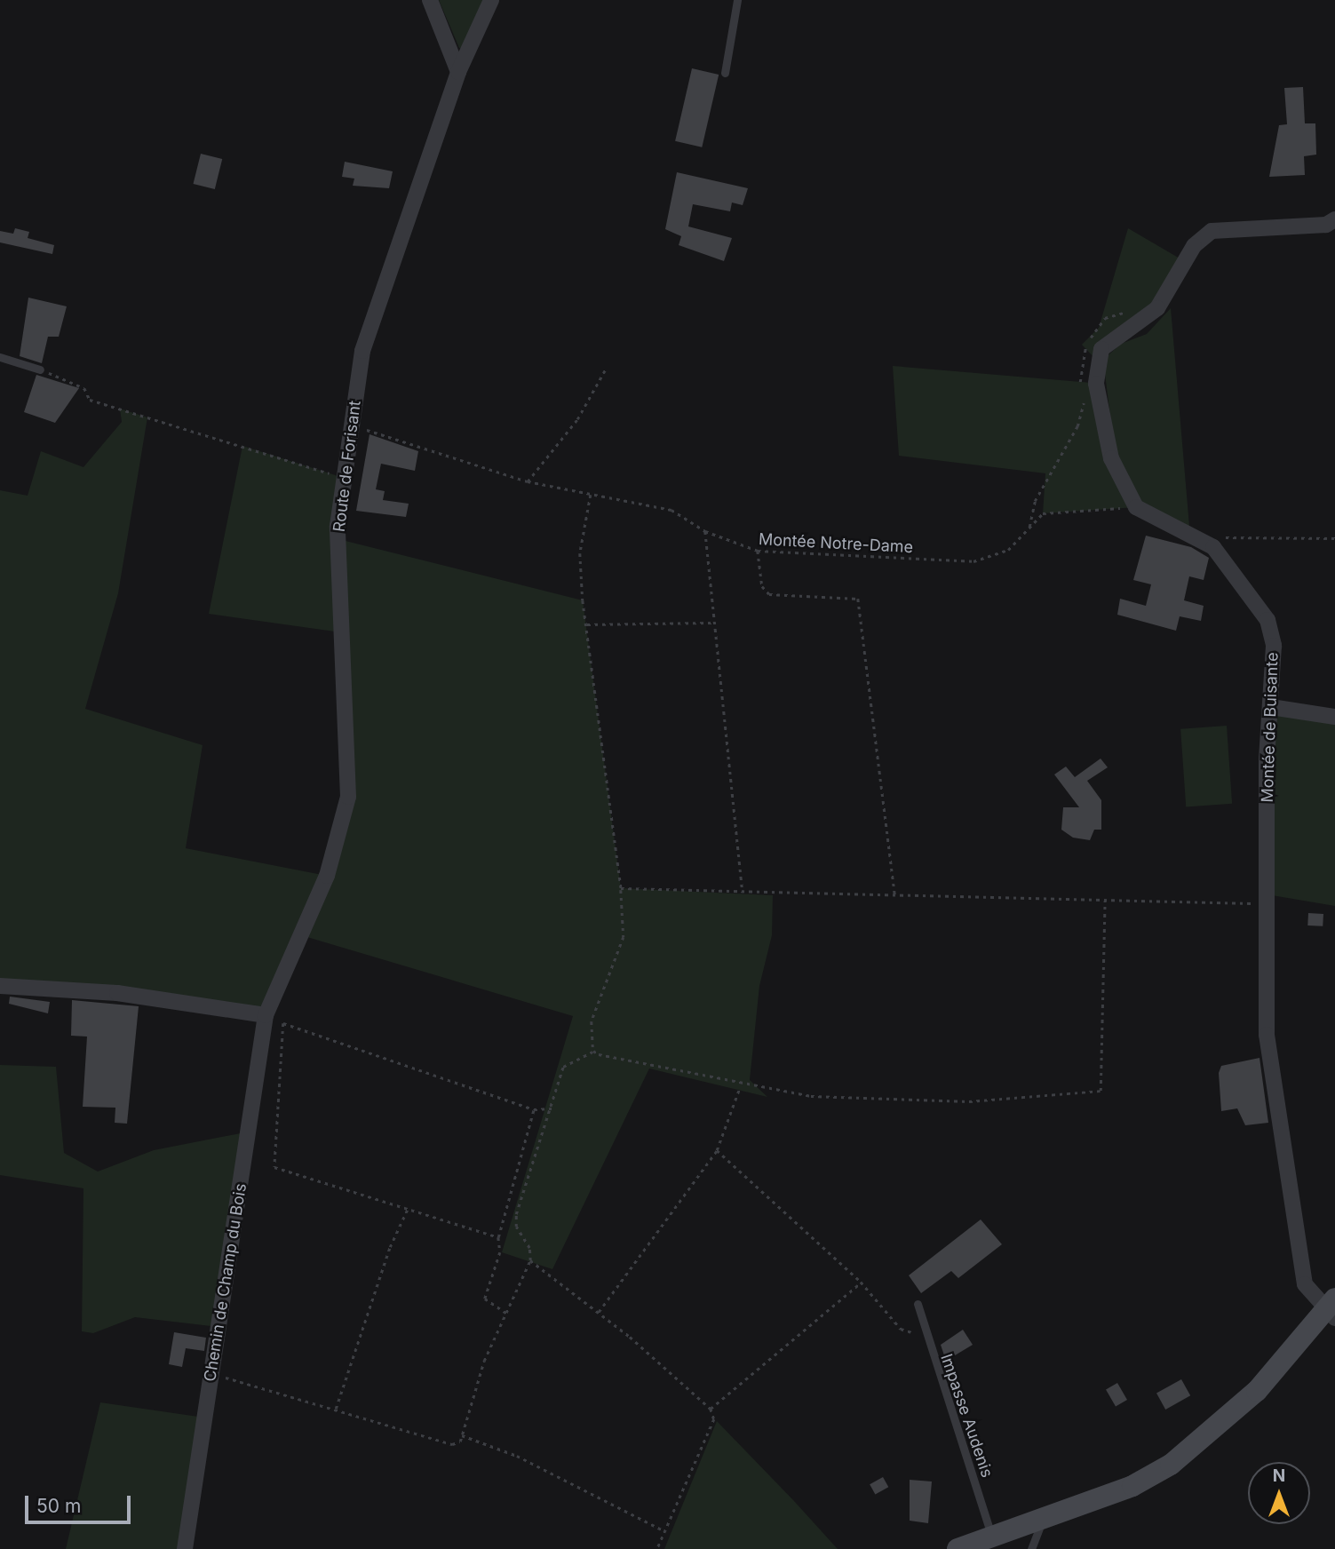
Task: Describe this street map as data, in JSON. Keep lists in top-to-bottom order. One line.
{"streets":{"street":["Route de Forisant","Montée de Buisante","Chemin de Champ du Bois"],"lane":["Impasse Audenis"],"path":["Montée Notre-Dame"]},"crossings":[["Route de Forisant","Montée Notre-Dame"],["Route de Forisant","Chemin de Champ du Bois"],["Montée Notre-Dame","Montée de Buisante"]],"scale_bar":"50 m","north":"top"}
